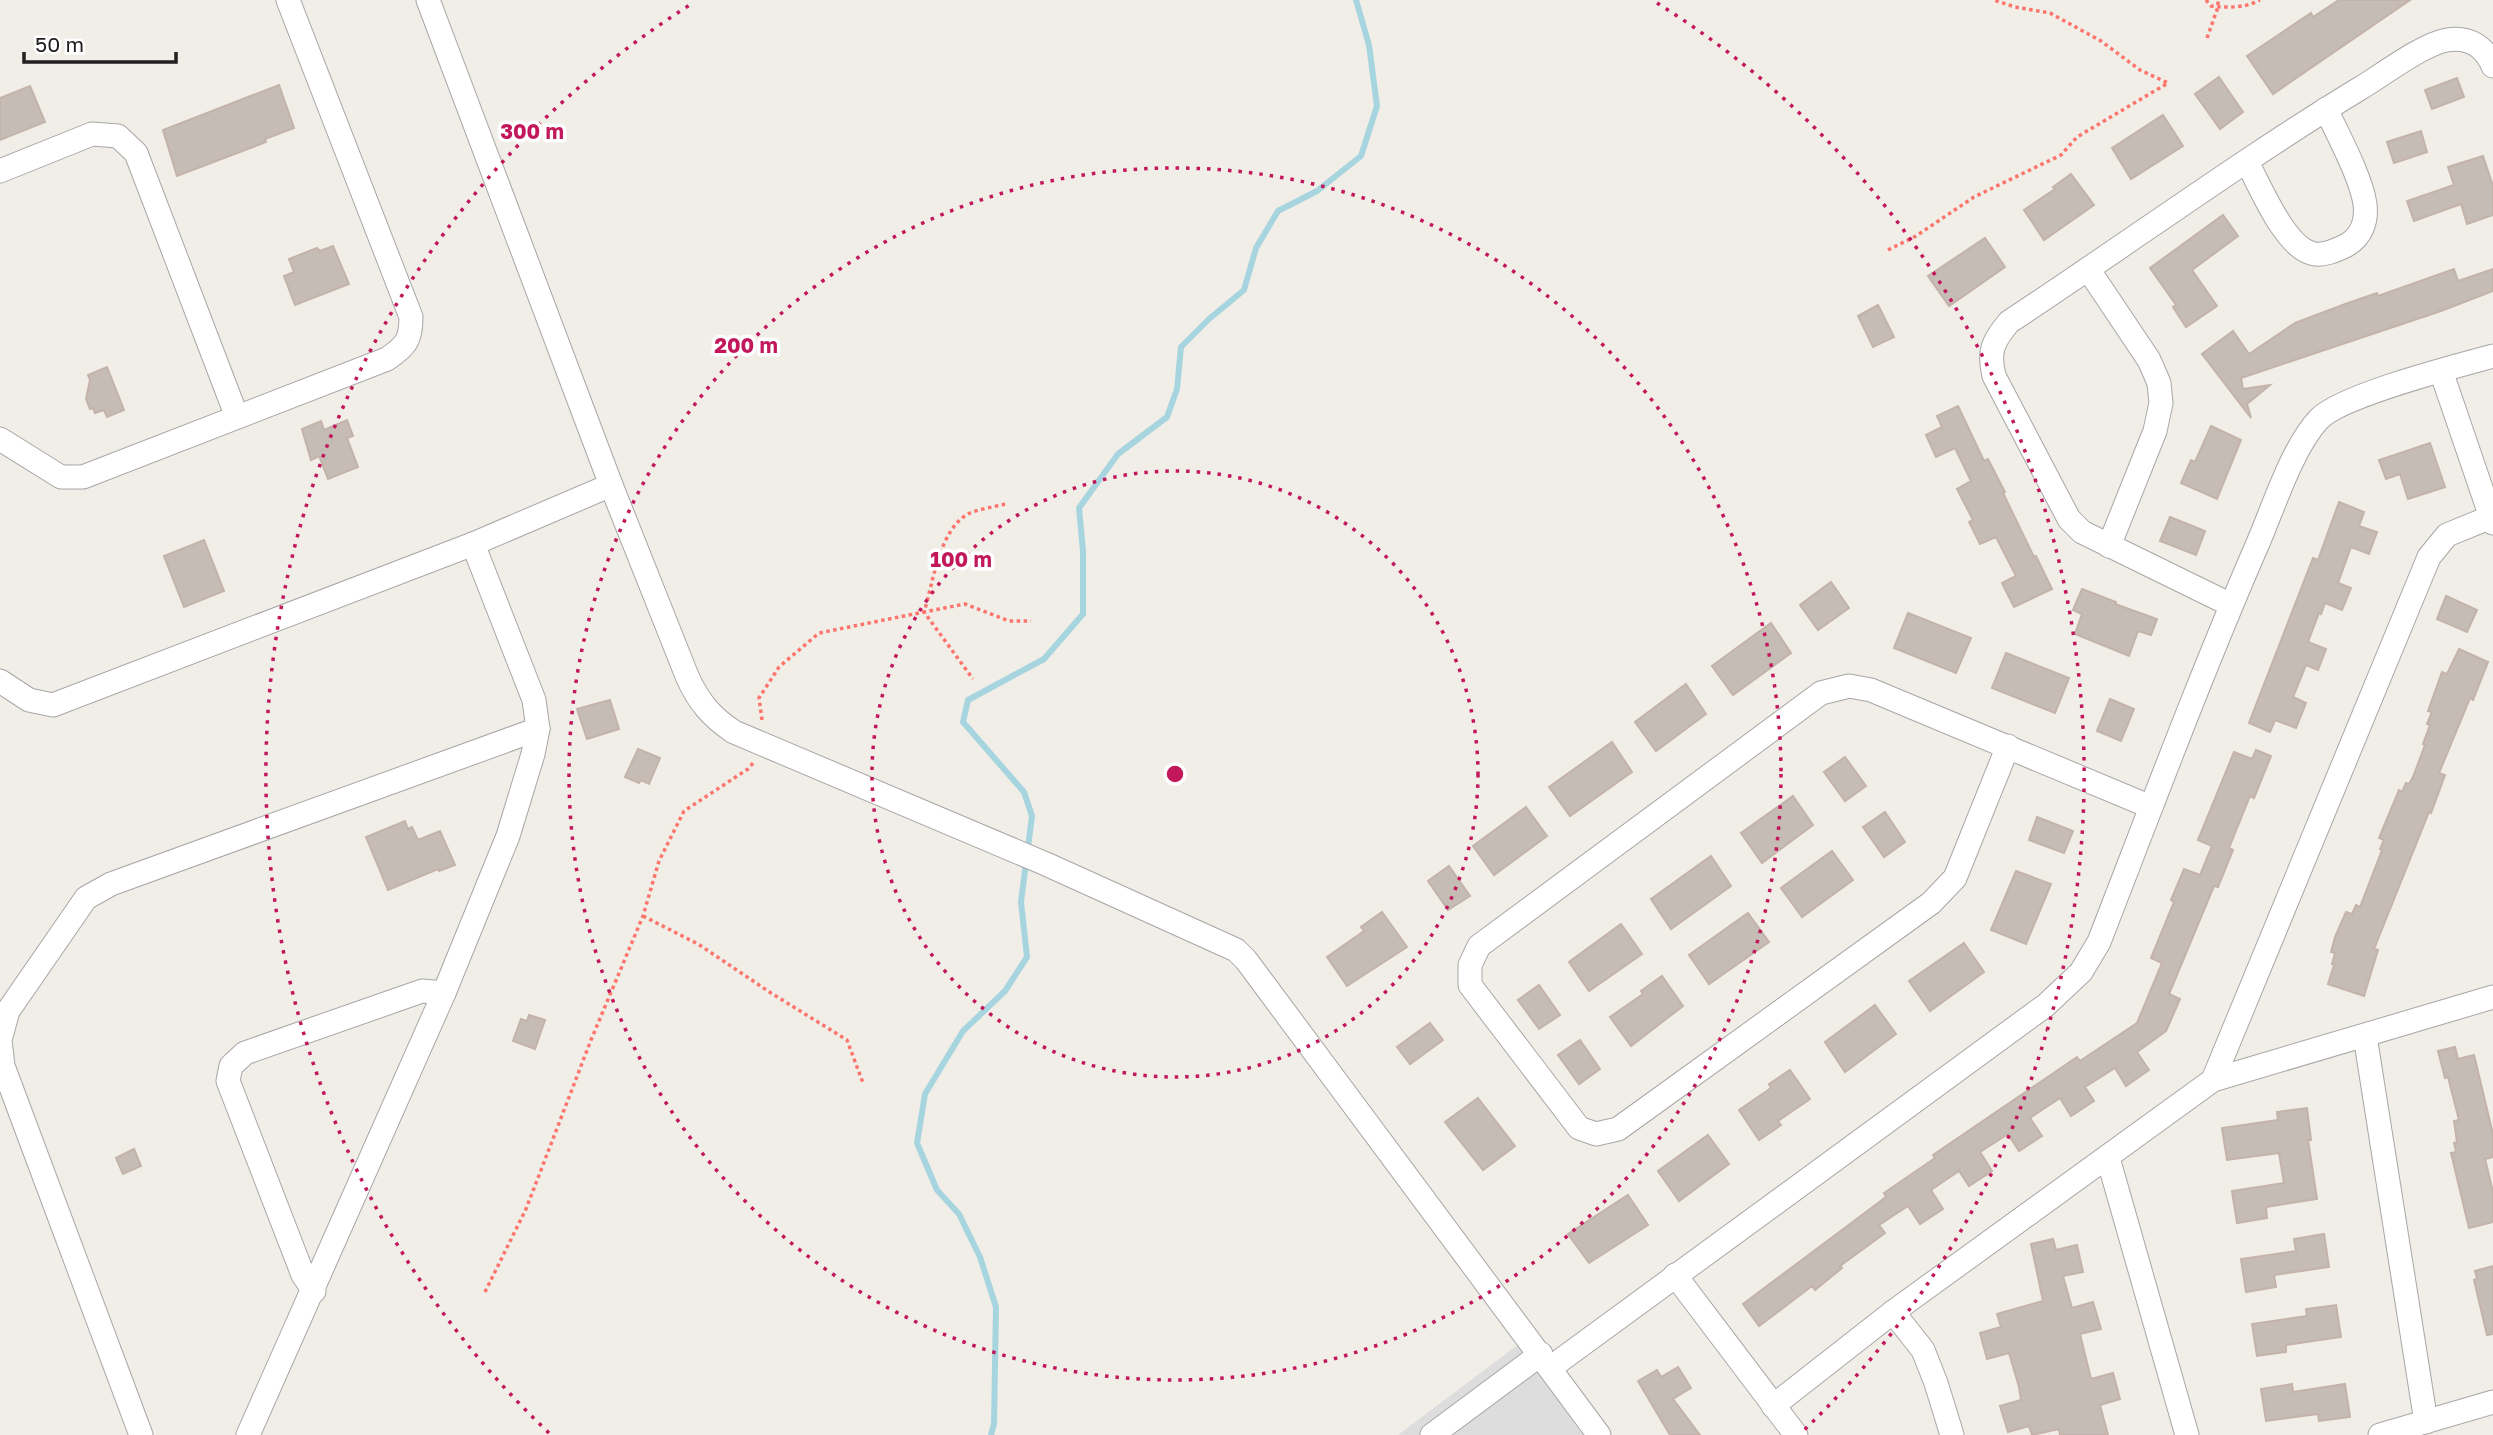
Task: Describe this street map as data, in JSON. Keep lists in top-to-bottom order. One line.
{"scale_bar":"50 m","rings":["300 m","200 m","100 m"]}
